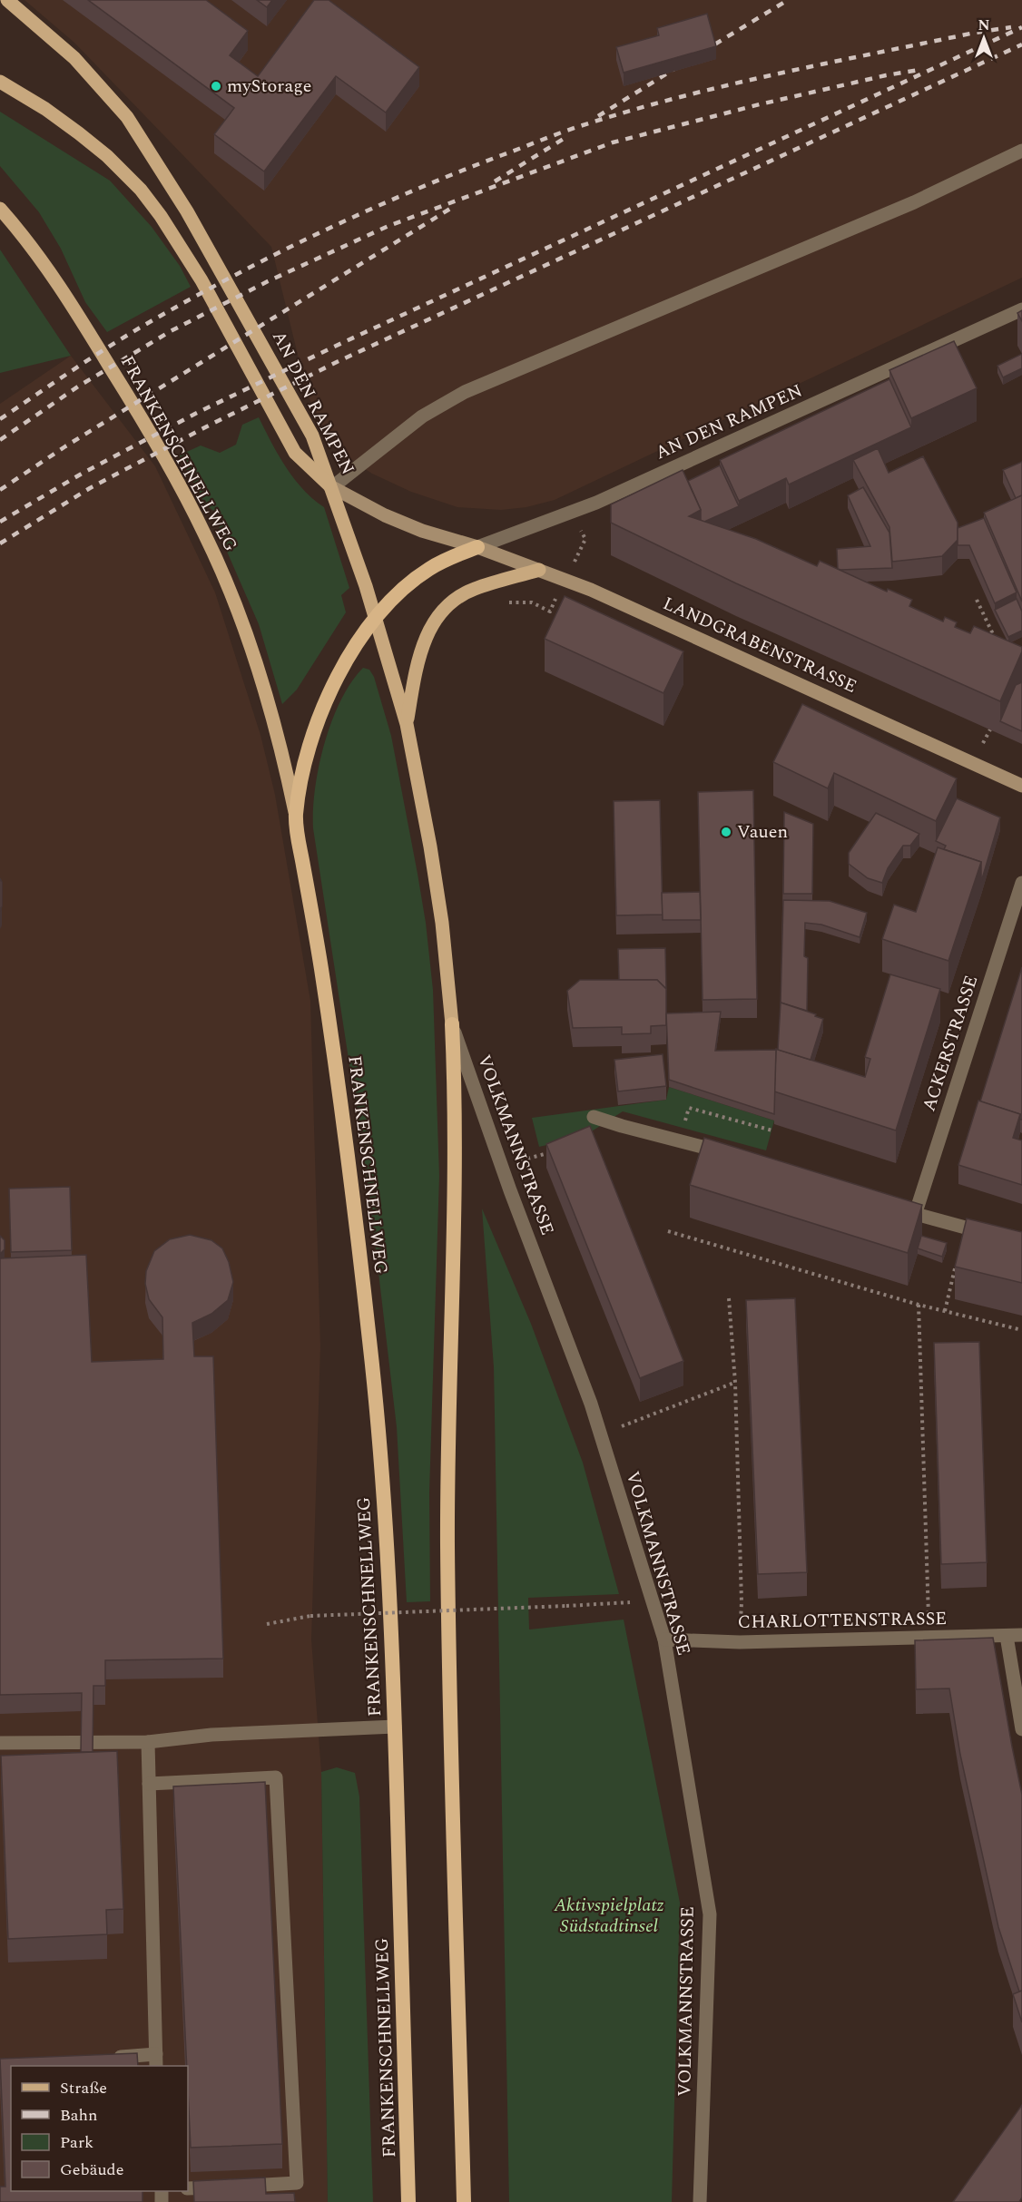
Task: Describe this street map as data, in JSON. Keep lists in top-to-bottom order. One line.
{"streets":{"highway":["FRANKENSCHNELLWEG"],"main road":["AN DEN RAMPEN","LANDGRABENSTRASSE"],"street":["ACKERSTRASSE","VOLKMANNSTRASSE","CHARLOTTENSTRASSE"]},"crossings":[["AN DEN RAMPEN","LANDGRABENSTRASSE"],["VOLKMANNSTRASSE","CHARLOTTENSTRASSE"]],"parks":["Aktivspielplatz Südstadtinsel"],"places":["myStorage","Vauen"],"legend":["Straße","Bahn","Park","Gebäude"],"north":"top"}
